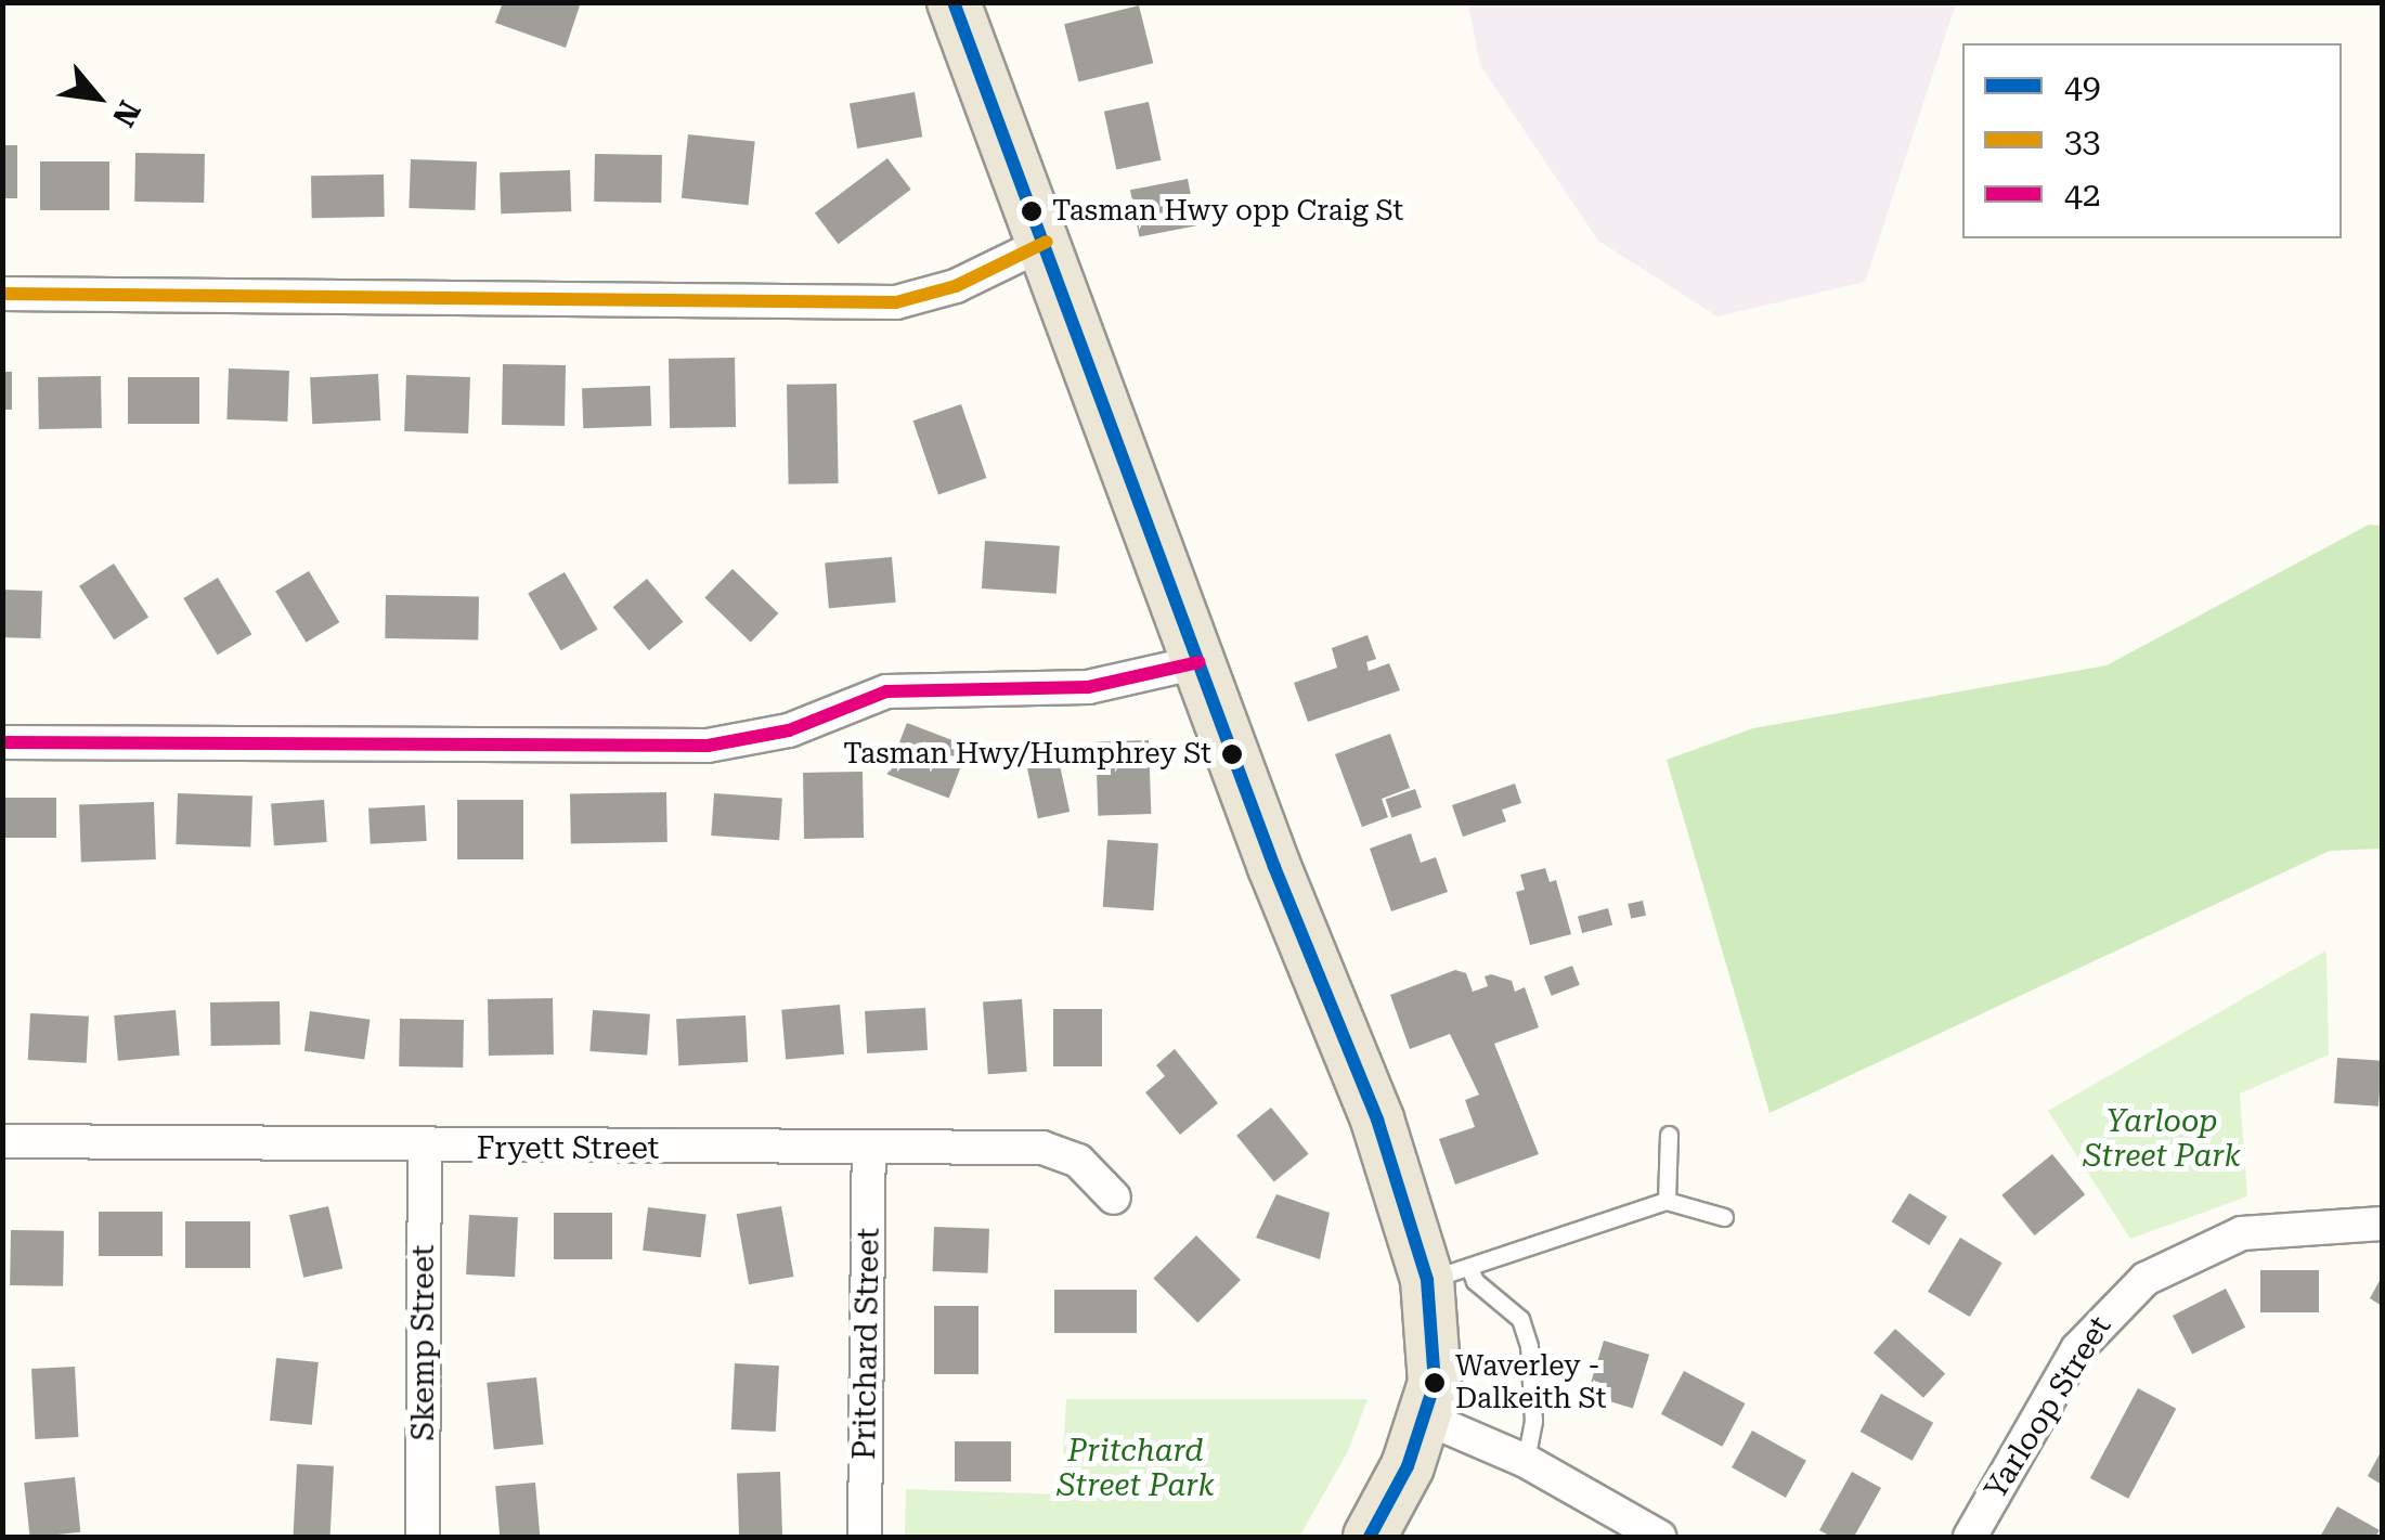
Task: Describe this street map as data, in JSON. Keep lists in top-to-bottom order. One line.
{"streets":{"street":["Fryett Street","Skemp Street","Pritchard Street","Yarloop Street"]},"crossings":[["Fryett Street","Skemp Street"],["Fryett Street","Pritchard Street"]],"parks":["Yarloop Street Park","Pritchard Street Park"],"places":["Tasman Hwy opp Craig St","Tasman Hwy/Humphrey St","Waverley - Dalkeith St"],"lines":["transit line 49","transit line 33","transit line 42"],"legend":["49","33","42"],"north":"bottom right"}
